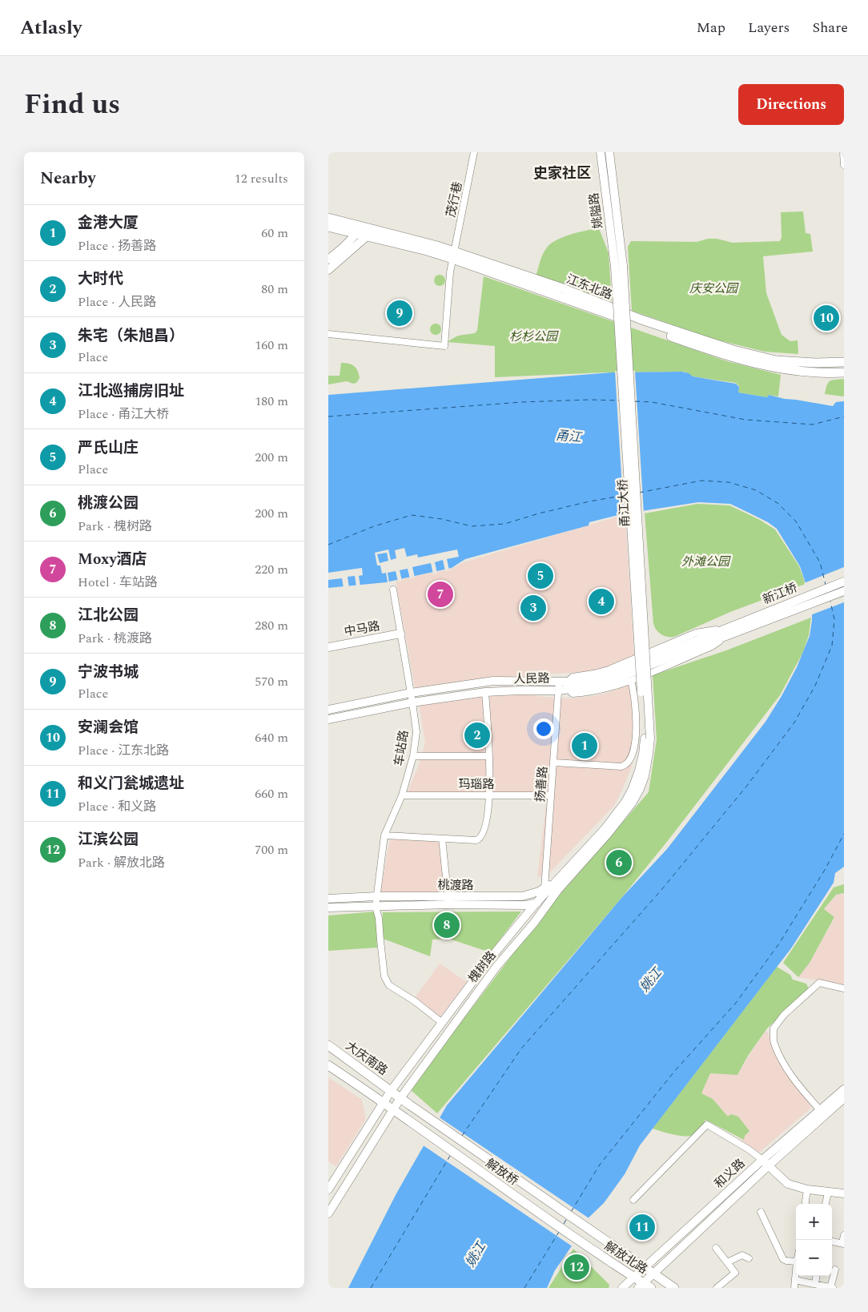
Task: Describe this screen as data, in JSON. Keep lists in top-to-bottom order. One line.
{"streets":{"main road":["姚隘路","江东北路","甬江大桥","新江桥","中马路","人民路","桃渡路","槐树路","大庆南路","解放桥","和义路","解放北路"],"street":["茂行巷","车站路","玛瑙路","扬善路"]},"crossings":[["茂行巷","江东北路"],["姚隘路","甬江大桥"],["甬江大桥","槐树路"],["新江桥","人民路"],["中马路","车站路"],["人民路","车站路"],["人民路","扬善路"],["车站路","玛瑙路"],["车站路","桃渡路"],["车站路","槐树路"],["玛瑙路","扬善路"],["扬善路","桃渡路"],["桃渡路","槐树路"],["槐树路","大庆南路"],["槐树路","解放桥"],["大庆南路","解放桥"],["解放桥","解放北路"],["和义路","解放北路"]],"districts":["史家社区"],"water":["甬江","姚江"],"parks":["庆安公园","杉杉公园","外滩公园"],"page":{"header":"Atlasly","nav":["Map","Layers","Share"],"title":"Find us","buttons":"Directions","heading":["Nearby","12 results"],"list":[{"mark":"1","name":"金港大厦","note":"Place · 扬善路","value":"60 m"},{"mark":"2","name":"大时代","note":"Place · 人民路","value":"80 m"},{"mark":"3","name":"朱宅（朱旭昌）","note":"Place","value":"160 m"},{"mark":"4","name":"江北巡捕房旧址","note":"Place · 甬江大桥","value":"180 m"},{"mark":"5","name":"严氏山庄","note":"Place","value":"200 m"},{"mark":"6","name":"桃渡公园","note":"Park · 槐树路","value":"200 m"},{"mark":"7","name":"Moxy酒店","note":"Hotel · 车站路","value":"220 m"},{"mark":"8","name":"江北公园","note":"Park · 桃渡路","value":"280 m"},{"mark":"9","name":"宁波书城","note":"Place","value":"570 m"},{"mark":"10","name":"安澜会馆","note":"Place · 江东北路","value":"640 m"},{"mark":"11","name":"和义门瓮城遗址","note":"Place · 和义路","value":"660 m"},{"mark":"12","name":"江滨公园","note":"Park · 解放北路","value":"700 m"}],"pins":["9","10","5","7","4","3","2","1","6","8","11","12"],"map_buttons":["+","−"]}}
